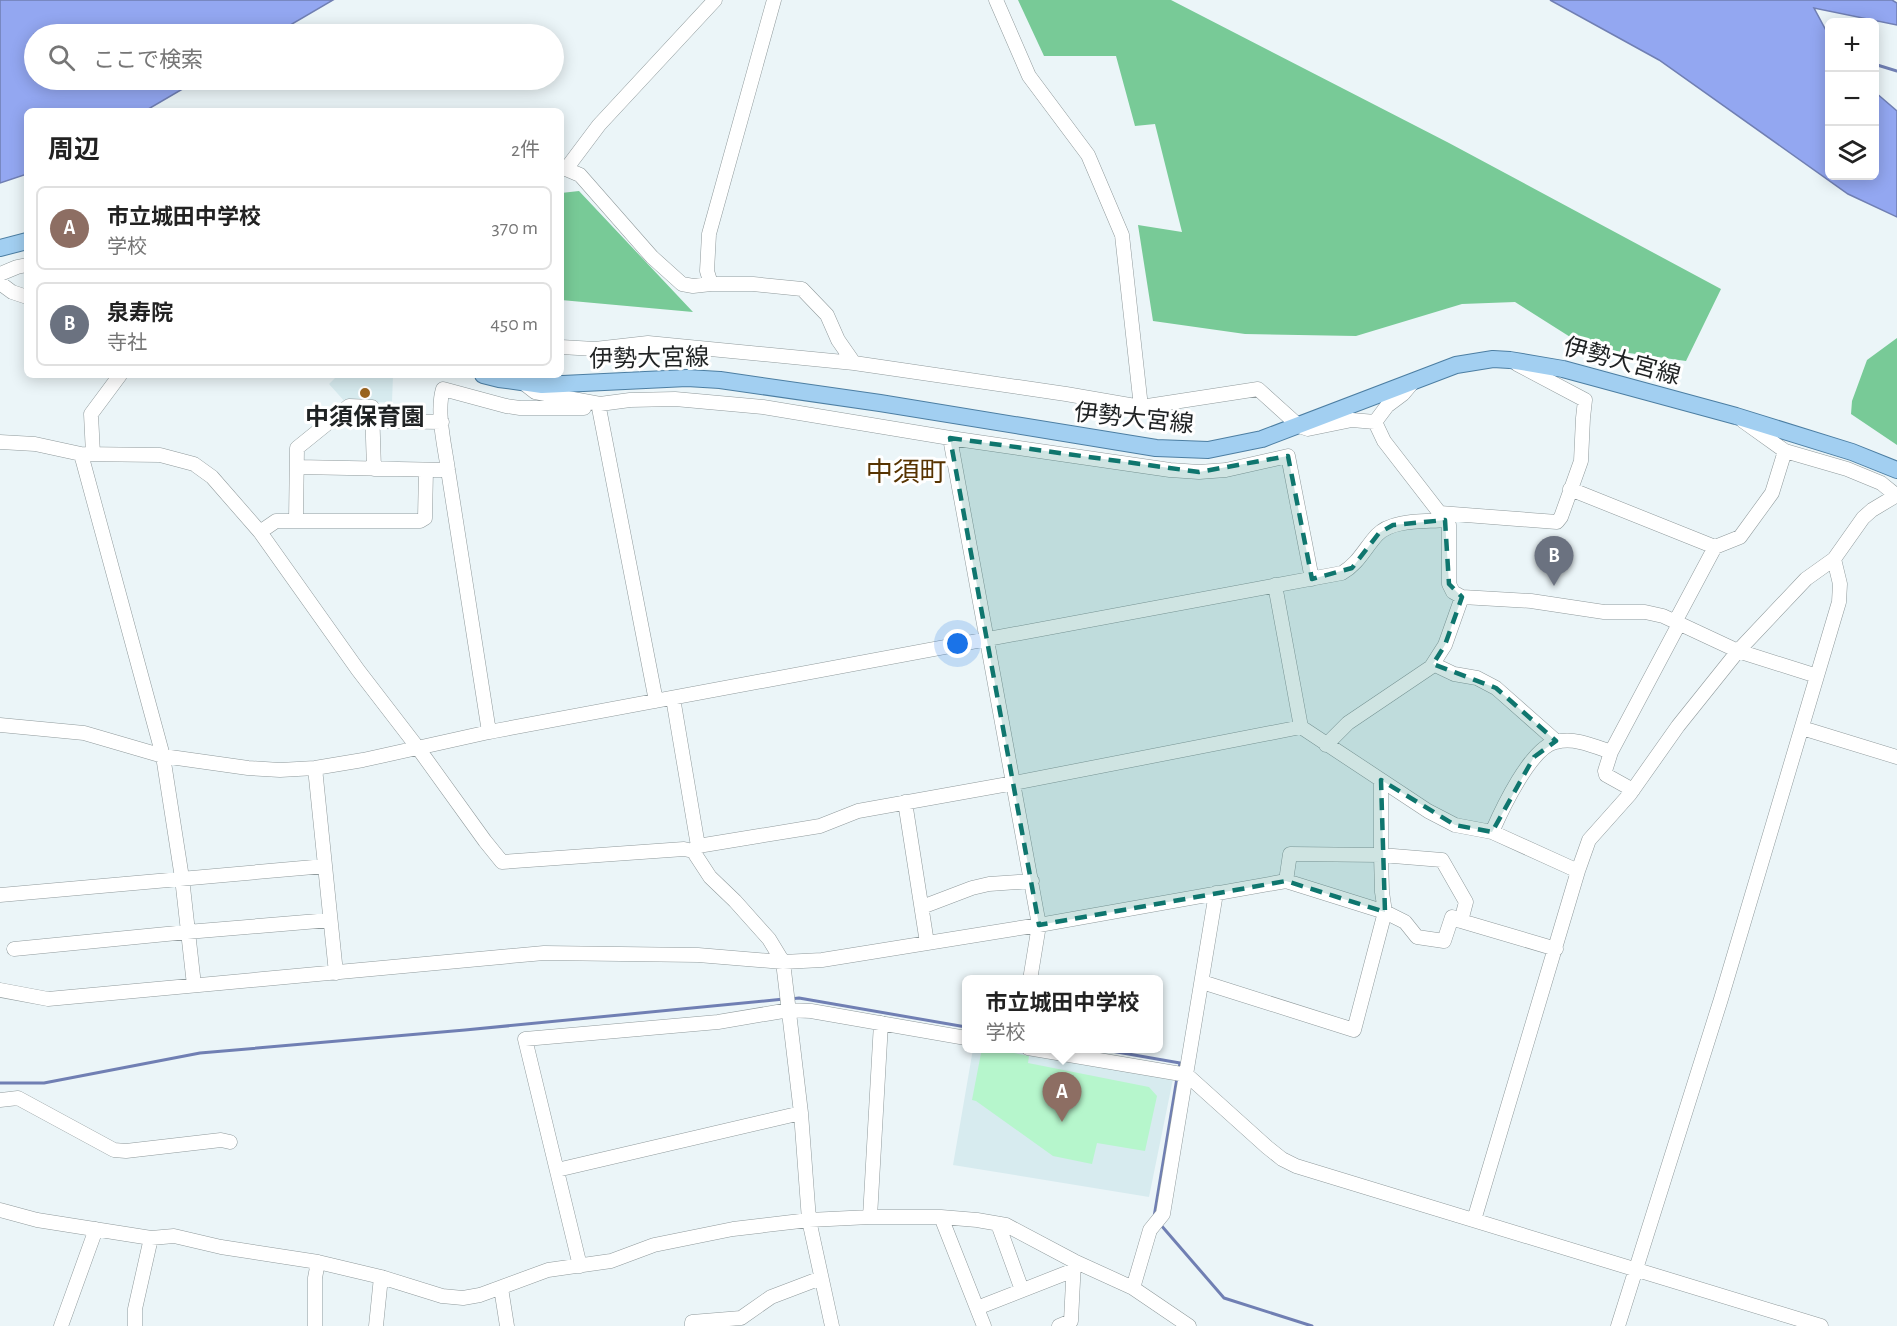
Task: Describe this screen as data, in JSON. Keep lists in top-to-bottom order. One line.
{"streets":{"main road":["伊勢大宮線"]},"districts":["中須町"],"places":["中須保育園"],"page":{"map_buttons":["+","−"],"search":"ここで検索","heading":["周辺","2件"],"list":[{"mark":"A","name":"市立城田中学校","note":"学校","value":"370 m"},{"mark":"B","name":"泉寿院","note":"寺社","value":"450 m"}],"pins":["B","A"],"popup":["市立城田中学校","学校"]}}
